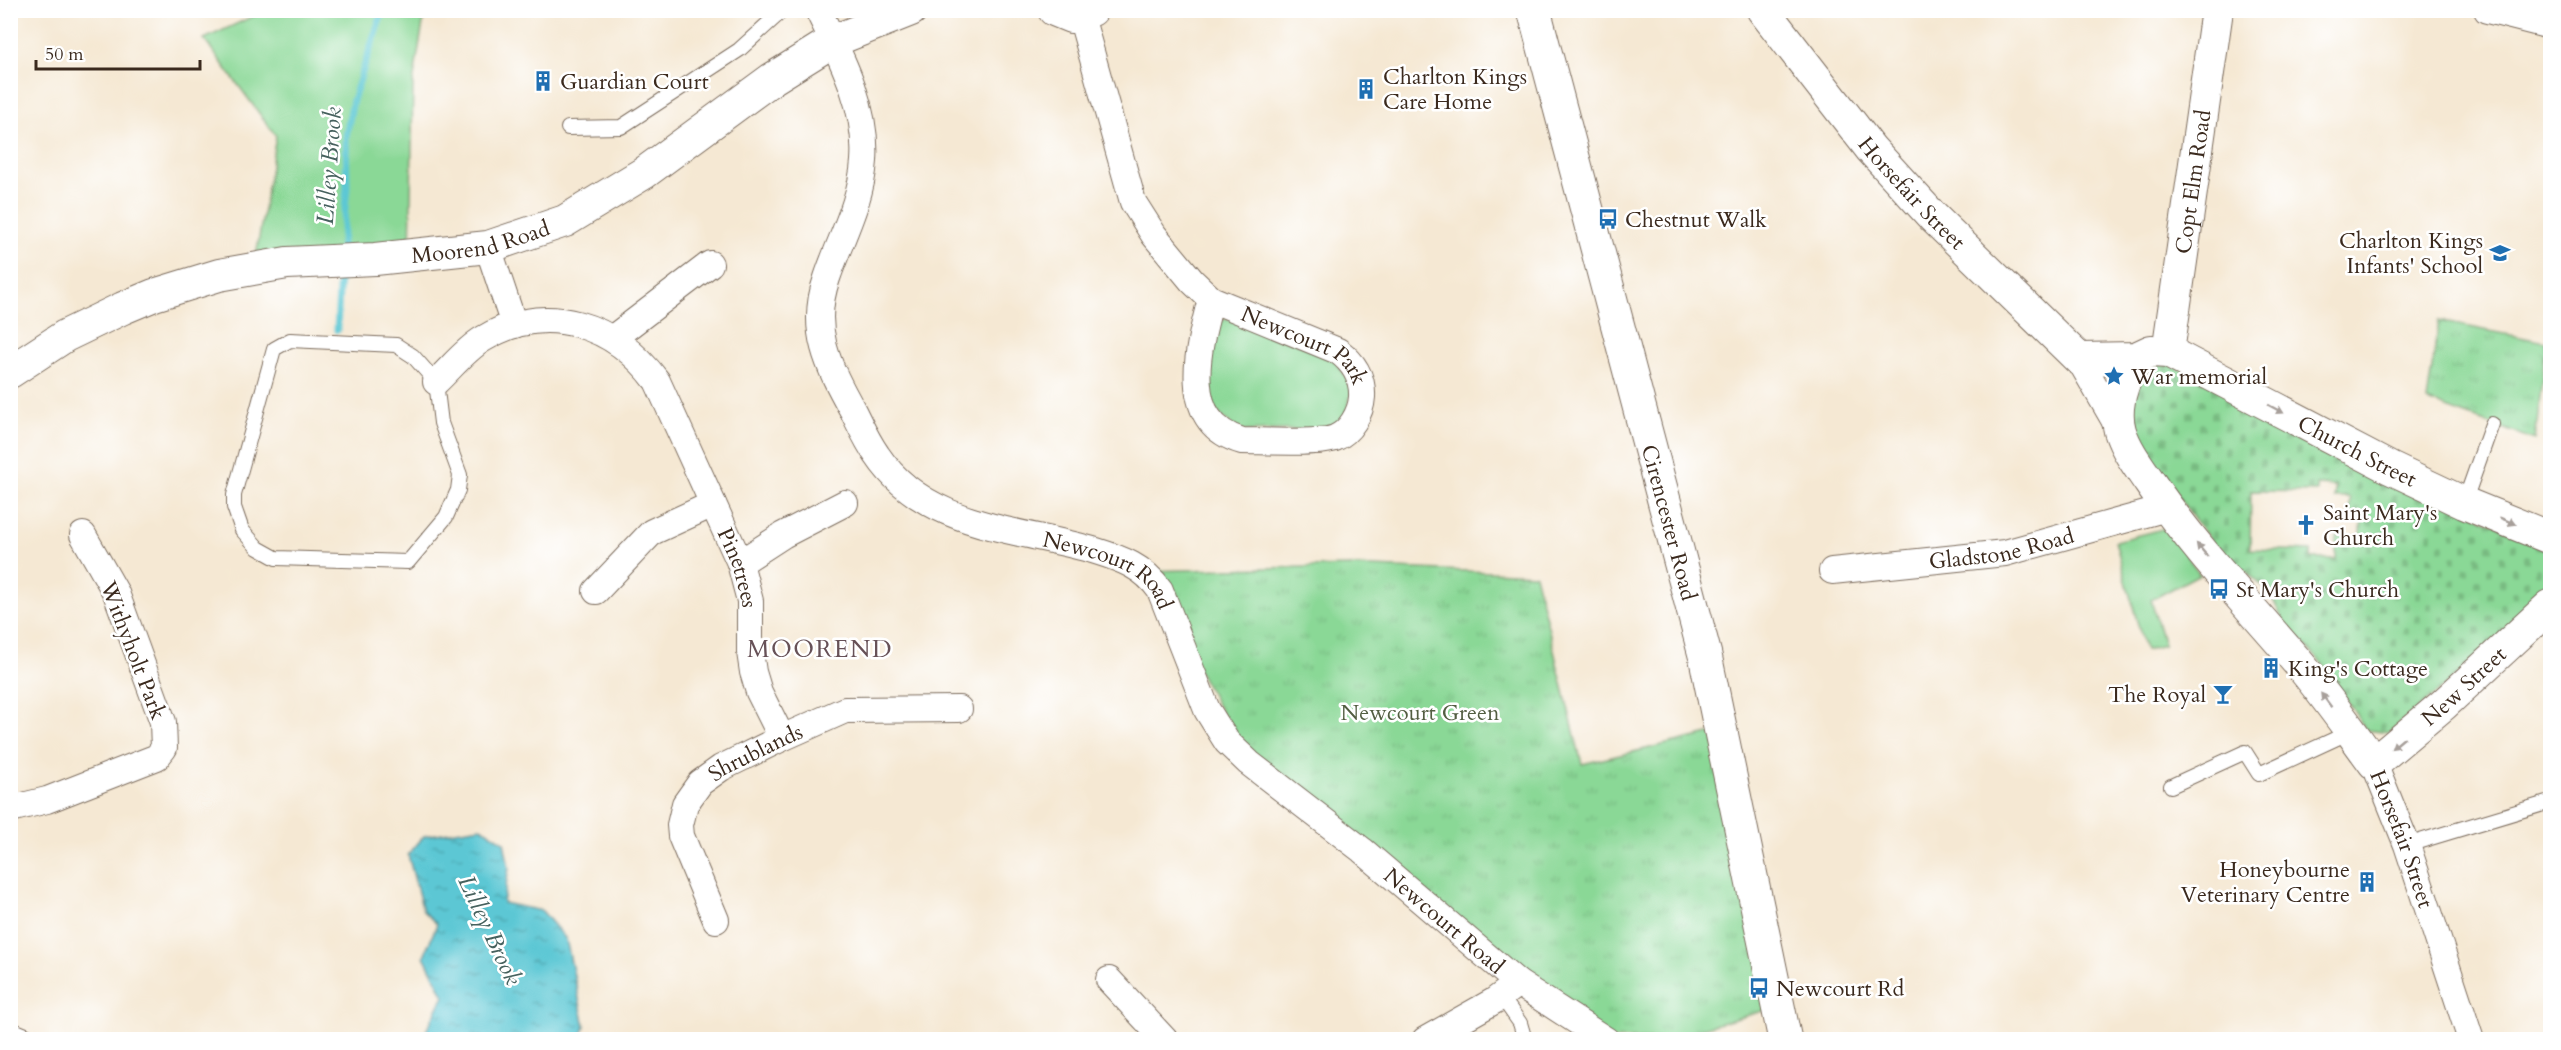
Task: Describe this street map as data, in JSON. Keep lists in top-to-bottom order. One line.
{"streets":{"main road":["Cirencester Road"],"street":["Copt Elm Road","Horsefair Street","Moorend Road","Newcourt Park","Church Street","Gladstone Road","Pinetrees","Newcourt Road","Withyholt Park","New Street","Shrublands"]},"crossings":[["Copt Elm Road","Church Street"],["Horsefair Street","Gladstone Road"],["Horsefair Street","New Street"],["Moorend Road","Newcourt Road"],["Pinetrees","Shrublands"]],"one_way":["Church Street","New Street"],"districts":["MOOREND"],"water":["Lilley Brook"],"parks":["Newcourt Green"],"places":{"building":["Guardian Court","Charlton Kings Care Home","King's Cottage","Honeybourne Veterinary Centre"],"bus stop":["Chestnut Walk","St Mary's Church","Newcourt Rd"],"school or university":["Charlton Kings Infants' School"],"place":["War memorial"],"church":["Saint Mary's Church"],"bar":["The Royal"]},"scale_bar":"50 m"}
